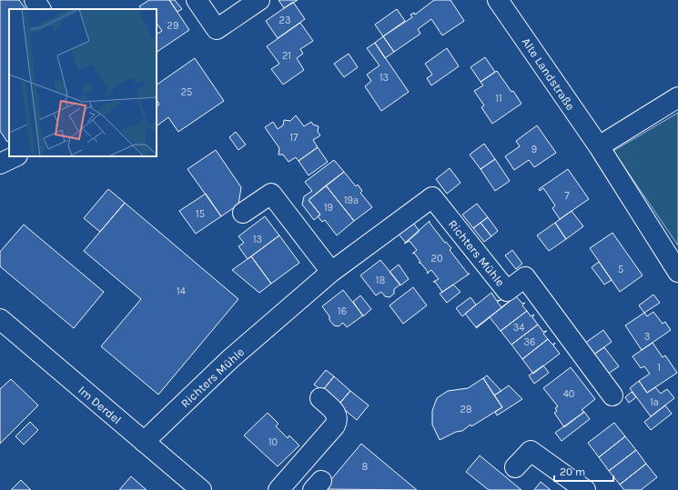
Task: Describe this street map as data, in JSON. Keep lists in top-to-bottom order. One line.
{"streets":{"street":["Alte Landstraße","Richters Mühle","Im Derdel"]},"crossings":[["Richters Mühle","Im Derdel"]],"house_numbers":["23","29","21","13","25","11","17","9","7","19a","19","15","13","20","5","18","14","16","34","3","36","1","40","1a","28","10","8"],"scale_bar":"20 m"}
